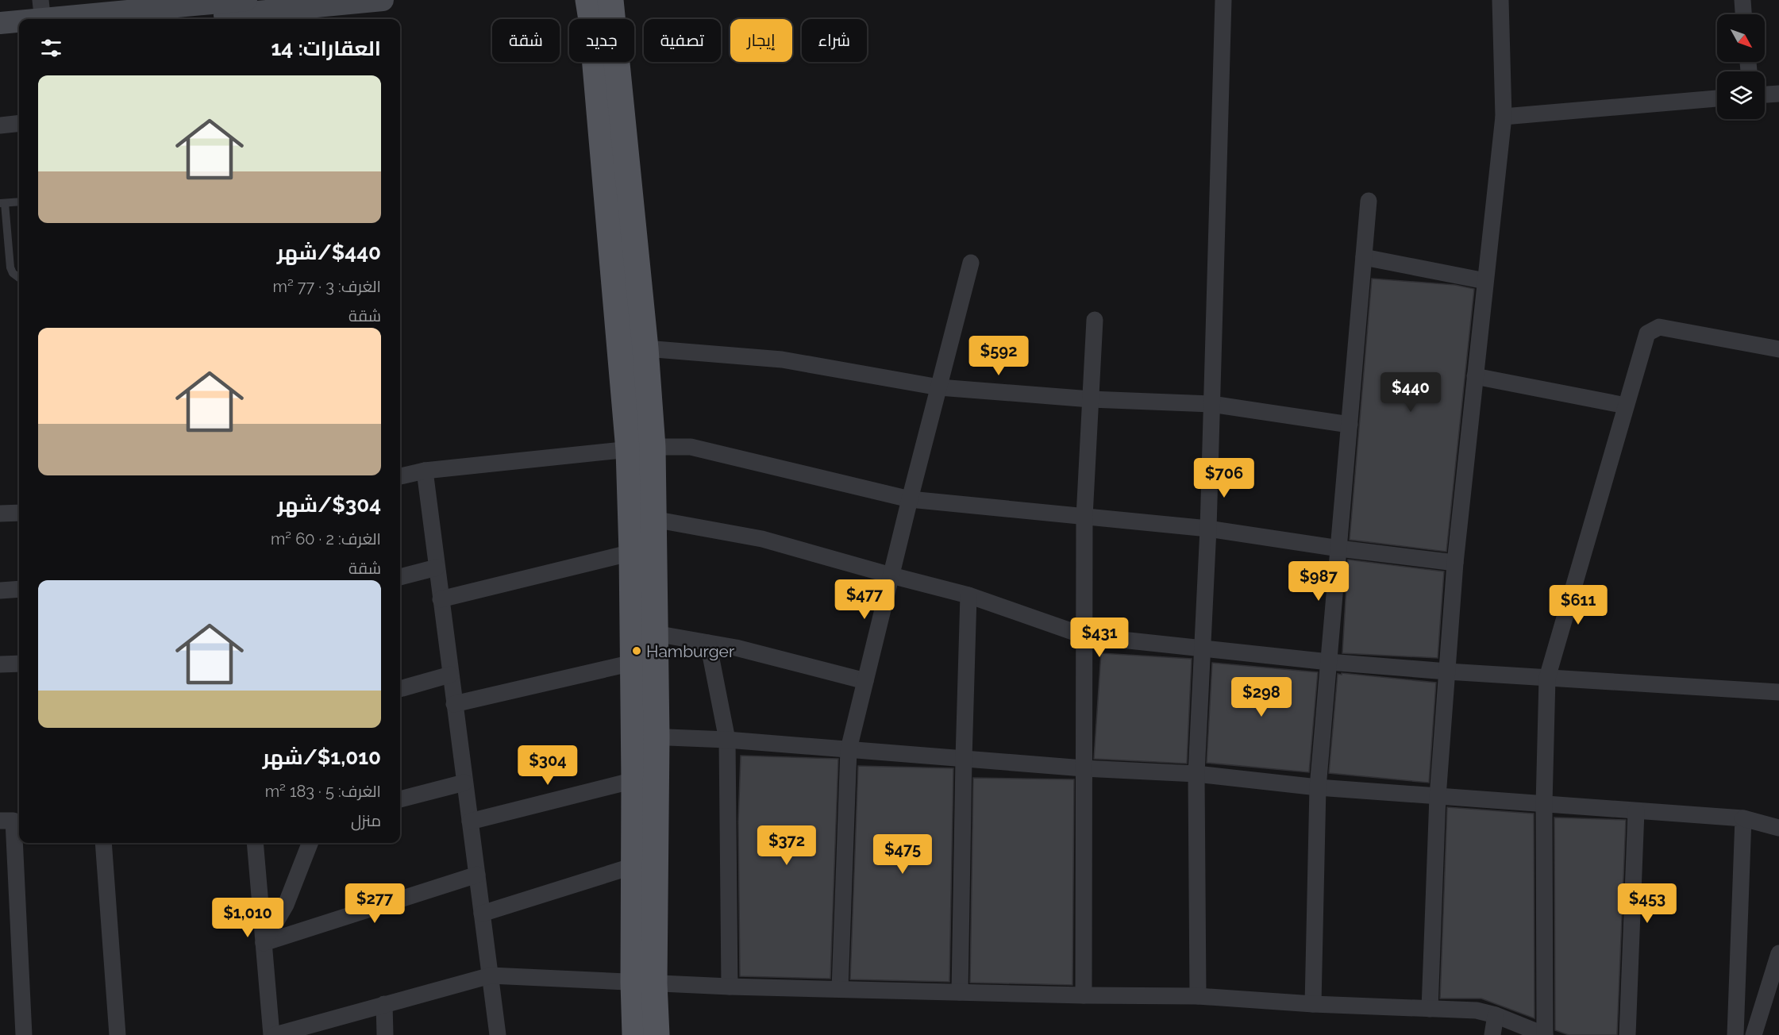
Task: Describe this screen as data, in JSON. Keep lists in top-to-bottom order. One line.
{"places":["Hamburger"],"north":"bottom right","page":{"chip":["شراء","إيجار","تصفية","جديد","شقة"],"heading":"العقارات: 14","list":[{"name":"$440/شهر","note":"الغرف: 3 · 77 m² · شقة"},{"name":"$304/شهر","note":"الغرف: 2 · 60 m² · شقة"},{"name":"$1,010/شهر","note":"الغرف: 5 · 183 m² · منزل"}],"price":["$592","$440","$706","$987","$477","$611","$431","$298","$304","$372","$475","$277","$453","$1,010"]}}
